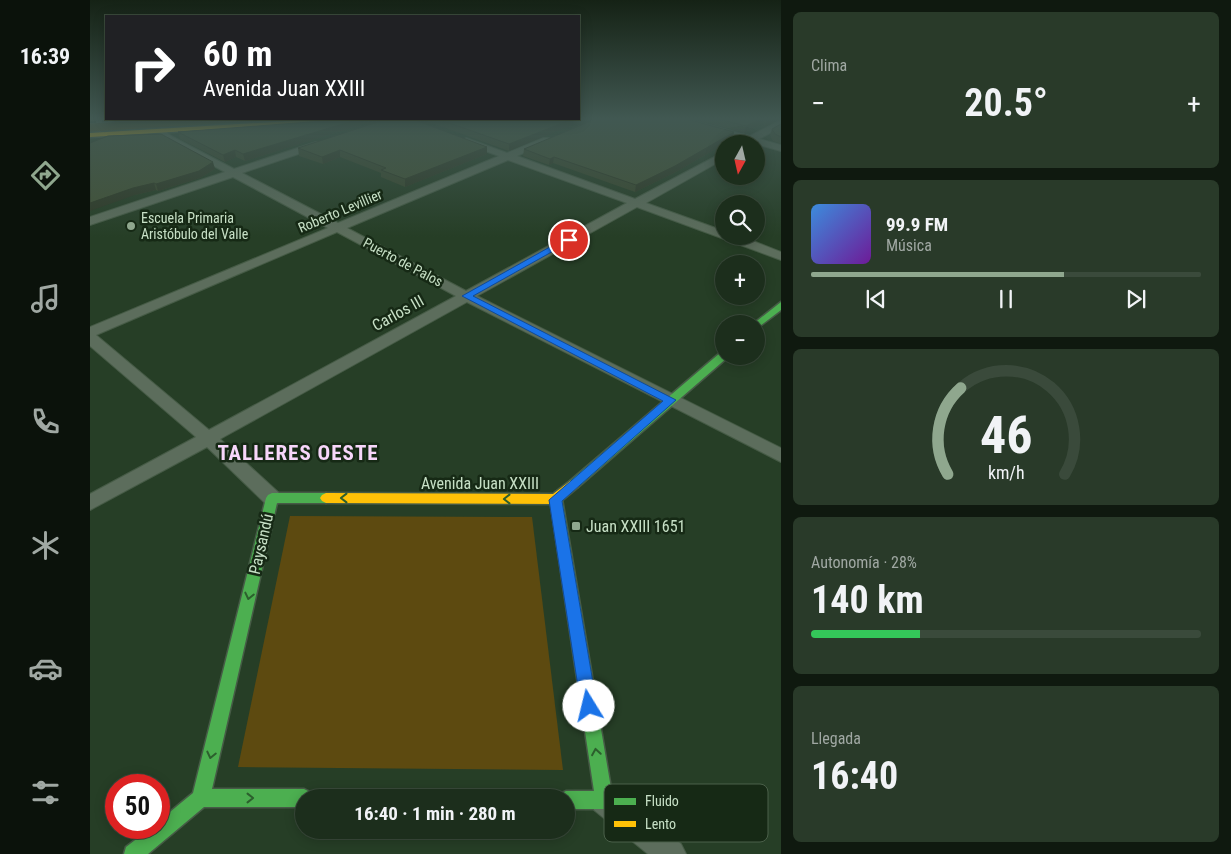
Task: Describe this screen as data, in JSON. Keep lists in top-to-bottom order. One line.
{"streets":{"main road":["Avenida Juan XXIII","Paysandú"],"street":["Roberto Levillier","Puerto de Palos","Carlos III"]},"crossings":[["Roberto Levillier","Puerto de Palos"],["Puerto de Palos","Carlos III"],["Puerto de Palos","Avenida Juan XXIII"],["Carlos III","Paysandú"],["Avenida Juan XXIII","Paysandú"]],"one_way":["Avenida Juan XXIII","Paysandú"],"districts":["TALLERES OESTE"],"places":{"other":["Escuela Primaria Aristóbulo del Valle"],"transit":["Juan XXIII 1651"]},"legend":["Fluido","Lento"],"north":"bottom","page":{"tabs":"16:39","tile":["Clima",["Autonomía · 28%","140 km"],["Llegada","16:40"]],"turn":["60 m","Avenida Juan XXIII"],"heat":["−","20.5°","+"],"map_buttons":["+","−"],"song":["99.9 FM","Música"],"limit":"50","trip":"16:40 · 1 min · 280 m","gauge":["46","km/h"]}}
